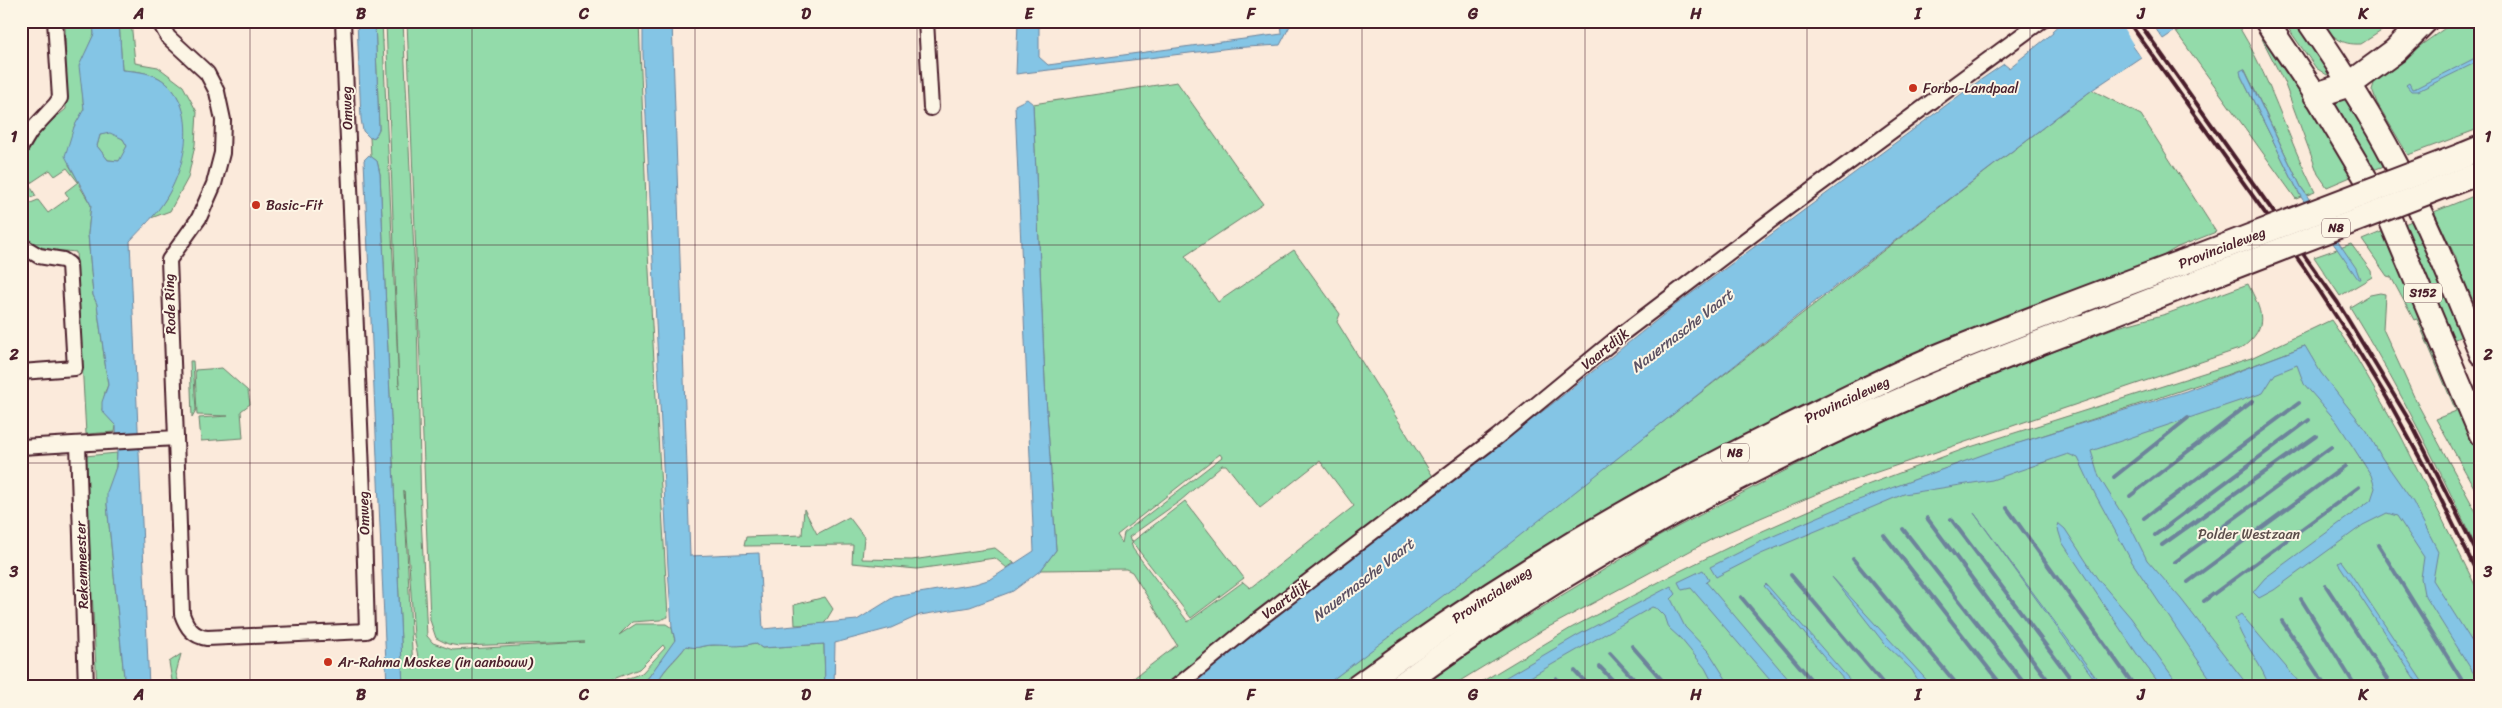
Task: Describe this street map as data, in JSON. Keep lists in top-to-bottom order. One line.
{"streets":{"highway":["N8","Provincialeweg"],"main road":["S152"],"street":["Omweg","Rode Ring","Vaartdijk","Rekenmeester"]},"crossings":[["Omweg","Rode Ring"]],"water":["Nauernasche Vaart"],"parks":["Polder Westzaan"],"places":["Forbo-Landpaal","Basic-Fit","Ar-Rahma Moskee (in aanbouw)"],"grid":{"columns":["A","B","C","D","E","F","G","H","I","J","K"],"rows":["1","2","3"]}}
